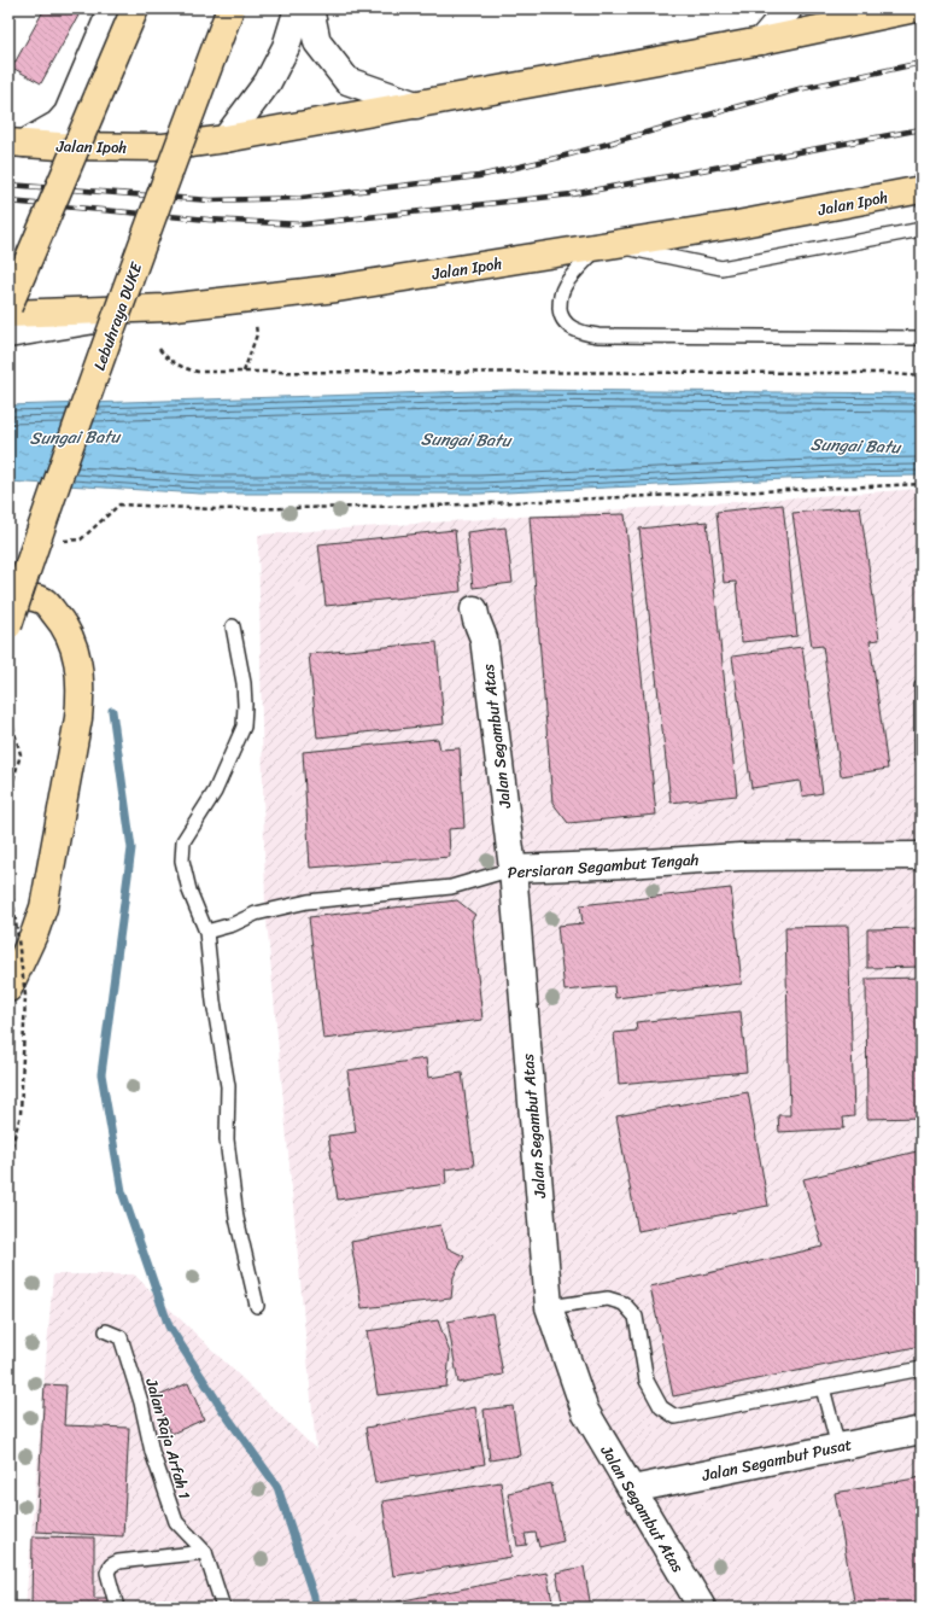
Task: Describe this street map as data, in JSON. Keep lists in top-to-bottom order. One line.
{"streets":{"main road":["Jalan Ipoh","Lebuhraya DUKE"],"street":["Jalan Segambut Atas","Persiaran Segambut Tengah","Jalan Segambut Pusat"],"lane":["Jalan Raja Arfah 1"]},"crossings":[["Jalan Segambut Atas","Persiaran Segambut Tengah"],["Jalan Segambut Atas","Jalan Segambut Pusat"]],"water":["Sungai Batu"]}
